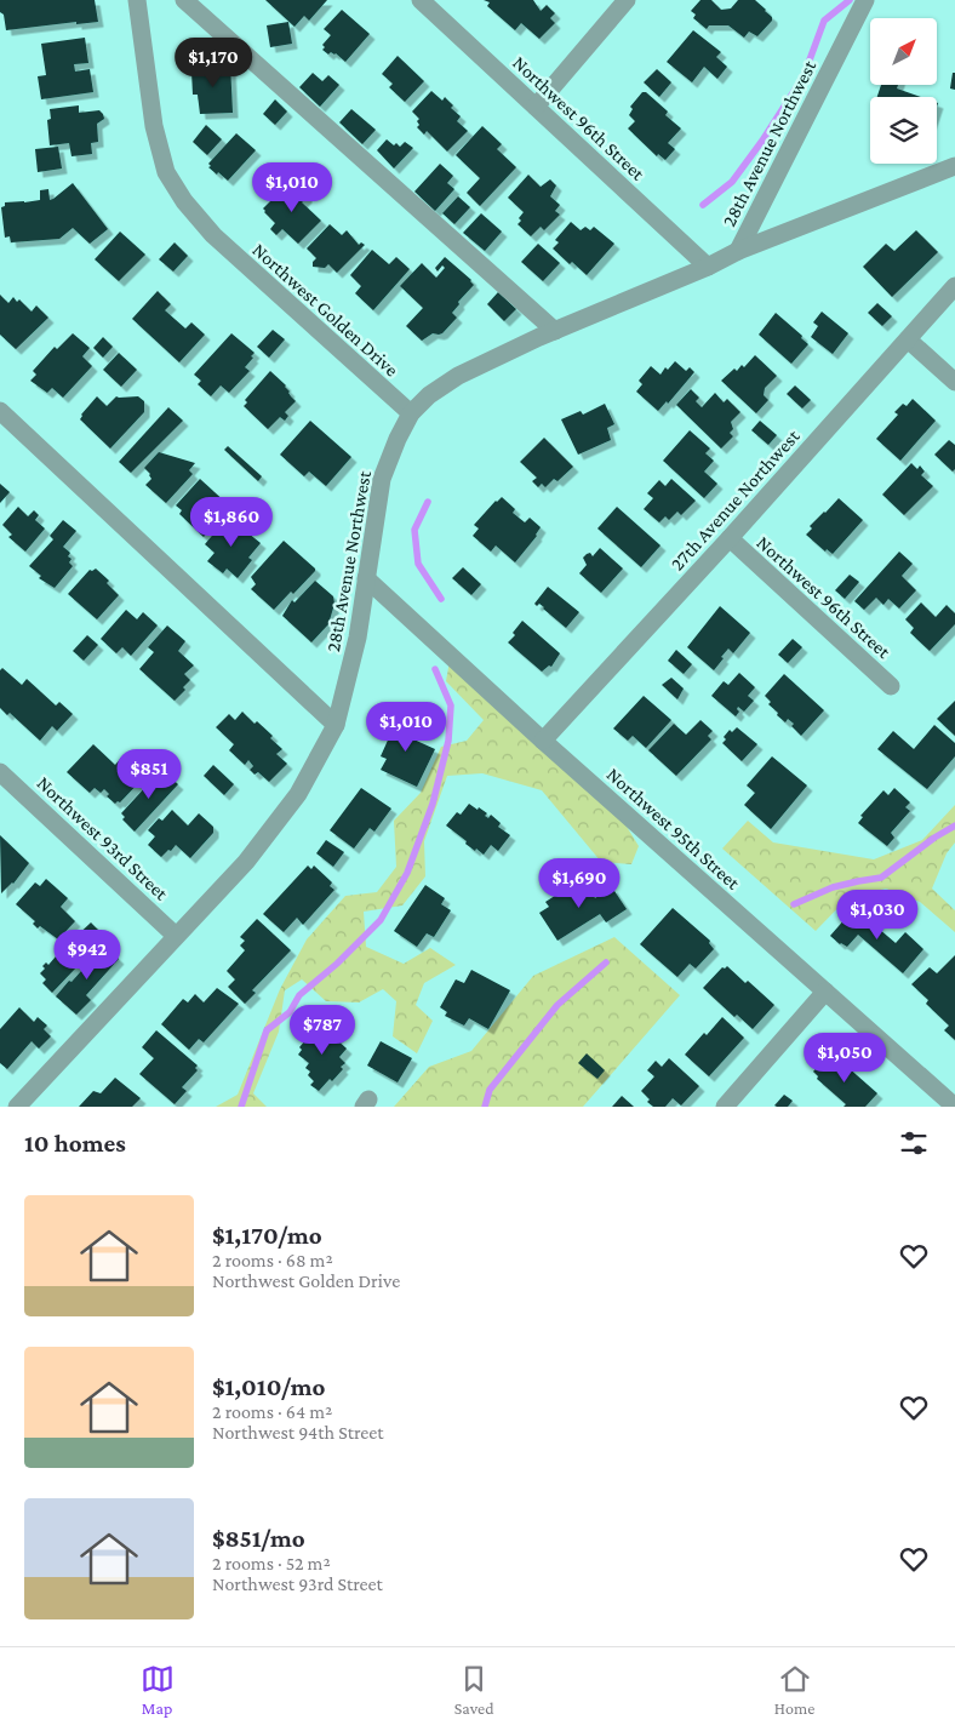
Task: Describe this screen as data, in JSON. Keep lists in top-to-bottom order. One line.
{"streets":{"street":["Northwest 96th Street","28th Avenue Northwest","Northwest Golden Drive","27th Avenue Northwest","Northwest 95th Street","Northwest 93rd Street"]},"crossings":[["Northwest 96th Street","28th Avenue Northwest"],["Northwest 96th Street","27th Avenue Northwest"],["28th Avenue Northwest","Northwest Golden Drive"],["28th Avenue Northwest","Northwest 95th Street"],["28th Avenue Northwest","Northwest 93rd Street"],["27th Avenue Northwest","Northwest 95th Street"]],"north":"top right","page":{"price":["$1,170","$1,010","$1,860","$1,010","$851","$1,690","$1,030","$942","$787","$1,050"],"heading":"10 homes","list":[{"name":"$1,170/mo","note":"2 rooms · 68 m² · Northwest Golden Drive"},{"name":"$1,010/mo","note":"2 rooms · 64 m² · Northwest 94th Street"},{"name":"$851/mo","note":"2 rooms · 52 m² · Northwest 93rd Street"}],"tabs":["Map","Saved","Home"]}}
